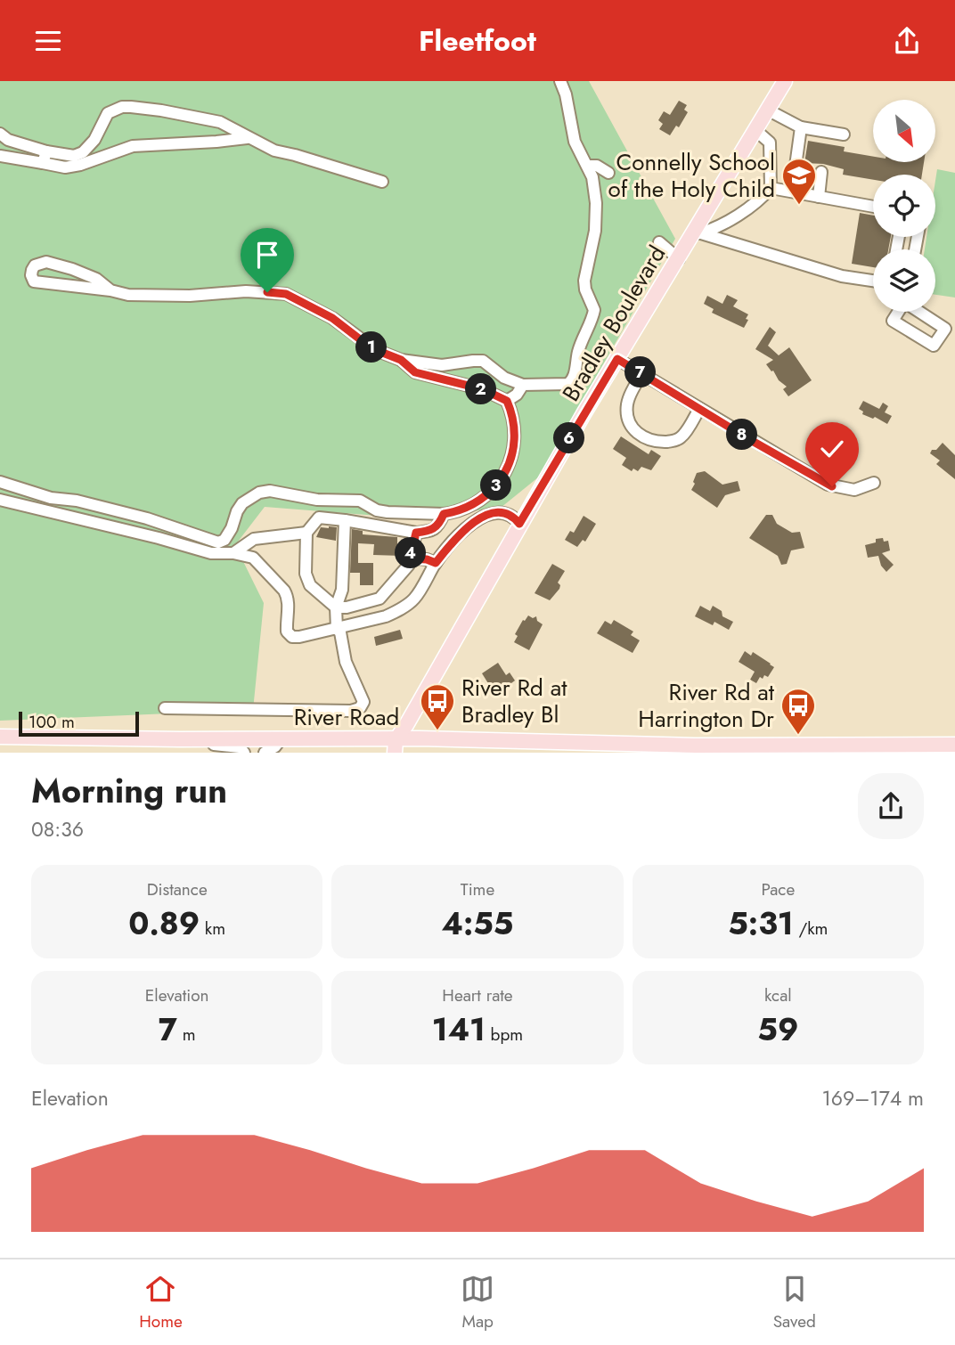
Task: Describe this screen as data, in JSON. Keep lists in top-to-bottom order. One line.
{"streets":{"main road":["Bradley Boulevard","River Road"]},"crossings":[["Bradley Boulevard","River Road"]],"places":{"school or university":["Connelly School of the Holy Child"],"bus stop":["River Rd at Bradley Bl","River Rd at Harrington Dr"]},"scale_bar":"100 m","north":"bottom right","page":{"header":"Fleetfoot","pins":["1","7","2","8","6","3","4"],"scale":"100 m","heading":["Morning run","08:36"],"stats":[["Distance","0.89 km"],["Time","4:55"],["Pace","5:31 /km"],["Elevation","7 m"],["Heart rate","141 bpm"],["kcal","59"]],"chart":["Elevation","169–174 m"],"tabs":["Home","Map","Saved"]}}
